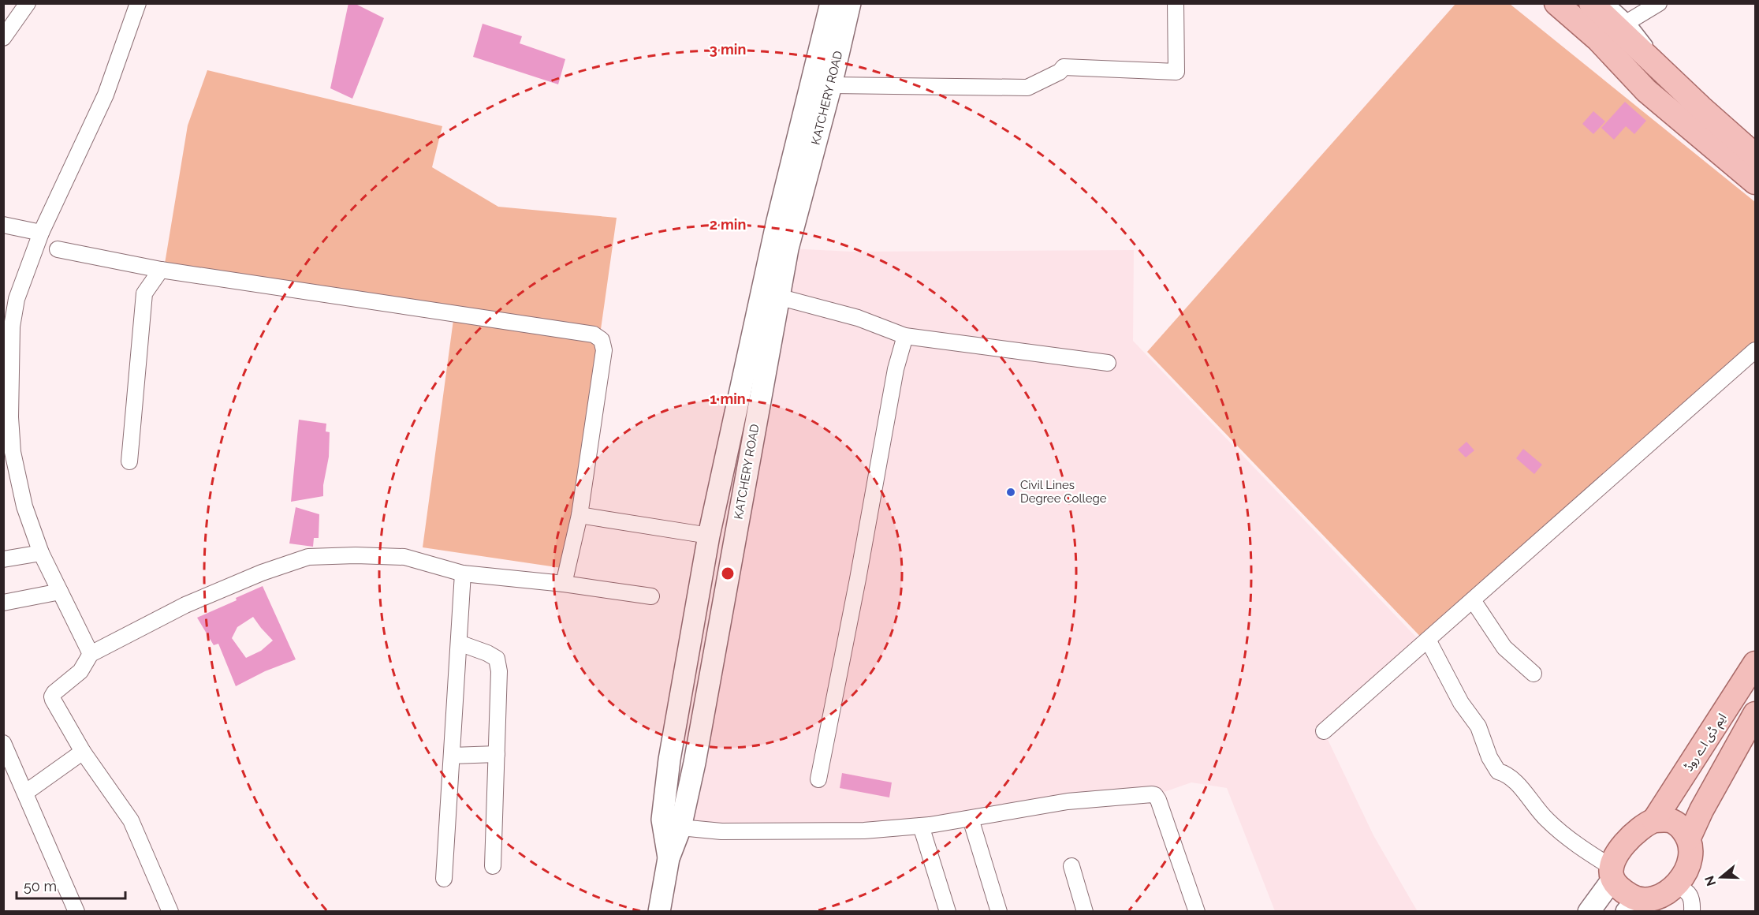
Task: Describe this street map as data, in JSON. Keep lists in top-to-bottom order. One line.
{"streets":{"main road":["KATCHERY ROAD","ایم ڈی اے روڈ"]},"places":["Civil Lines Degree College"],"scale_bar":"50 m","north":"left","rings":["3 min","2 min","1 min"]}
